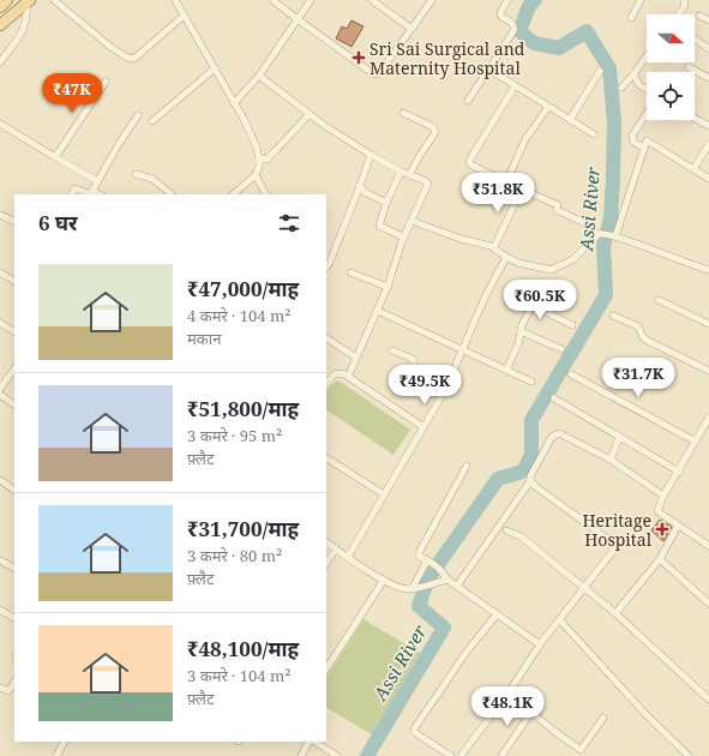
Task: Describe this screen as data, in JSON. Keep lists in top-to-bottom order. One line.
{"water":["Assi River"],"places":{"health":["Sri Sai Surgical and Maternity Hospital","Heritage Hospital"]},"north":"right","page":{"price":["₹47K","₹51.8K","₹60.5K","₹31.7K","₹49.5K","₹48.1K"],"heading":"6 घर","list":[{"name":"₹47,000/माह","note":"4 कमरे · 104 m² · मकान"},{"name":"₹51,800/माह","note":"3 कमरे · 95 m² · फ़्लैट"},{"name":"₹31,700/माह","note":"3 कमरे · 80 m² · फ़्लैट"},{"name":"₹48,100/माह","note":"3 कमरे · 104 m² · फ़्लैट"}]}}
